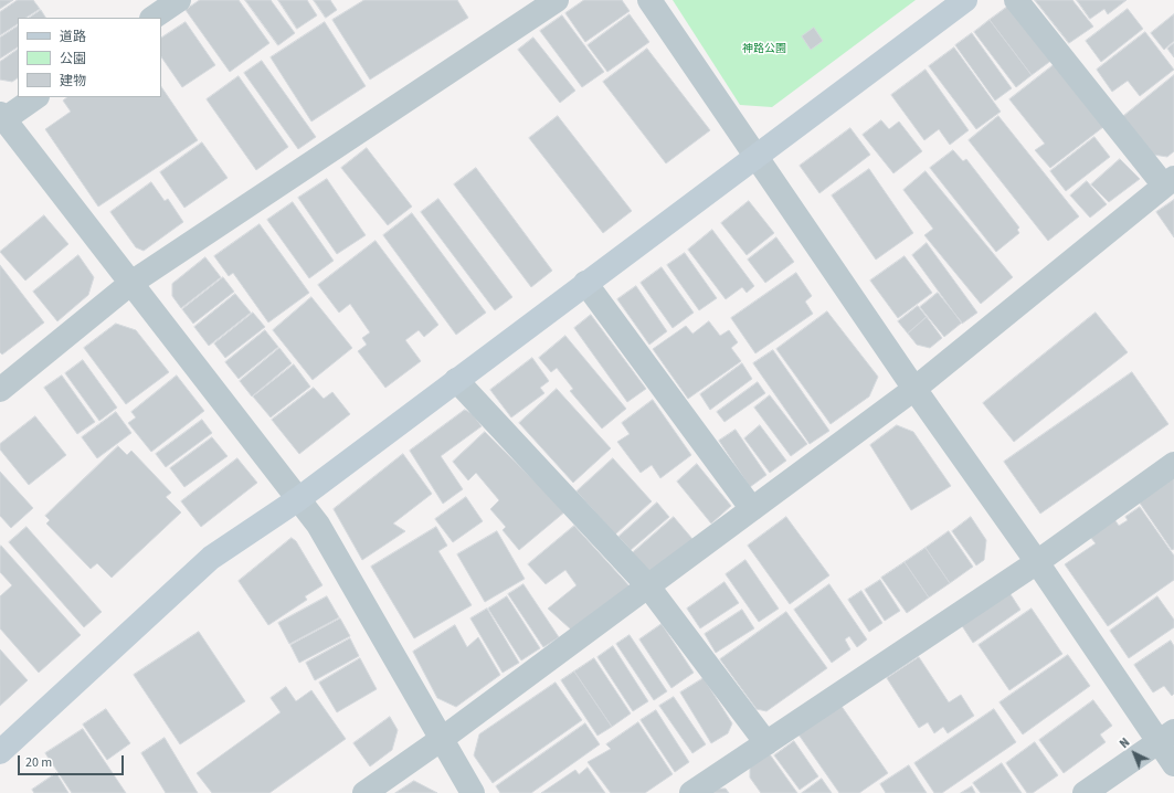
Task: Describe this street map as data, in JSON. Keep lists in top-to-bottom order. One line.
{"parks":["神路公園"],"legend":["道路","公園","建物"],"scale_bar":"20 m","north":"top left"}
